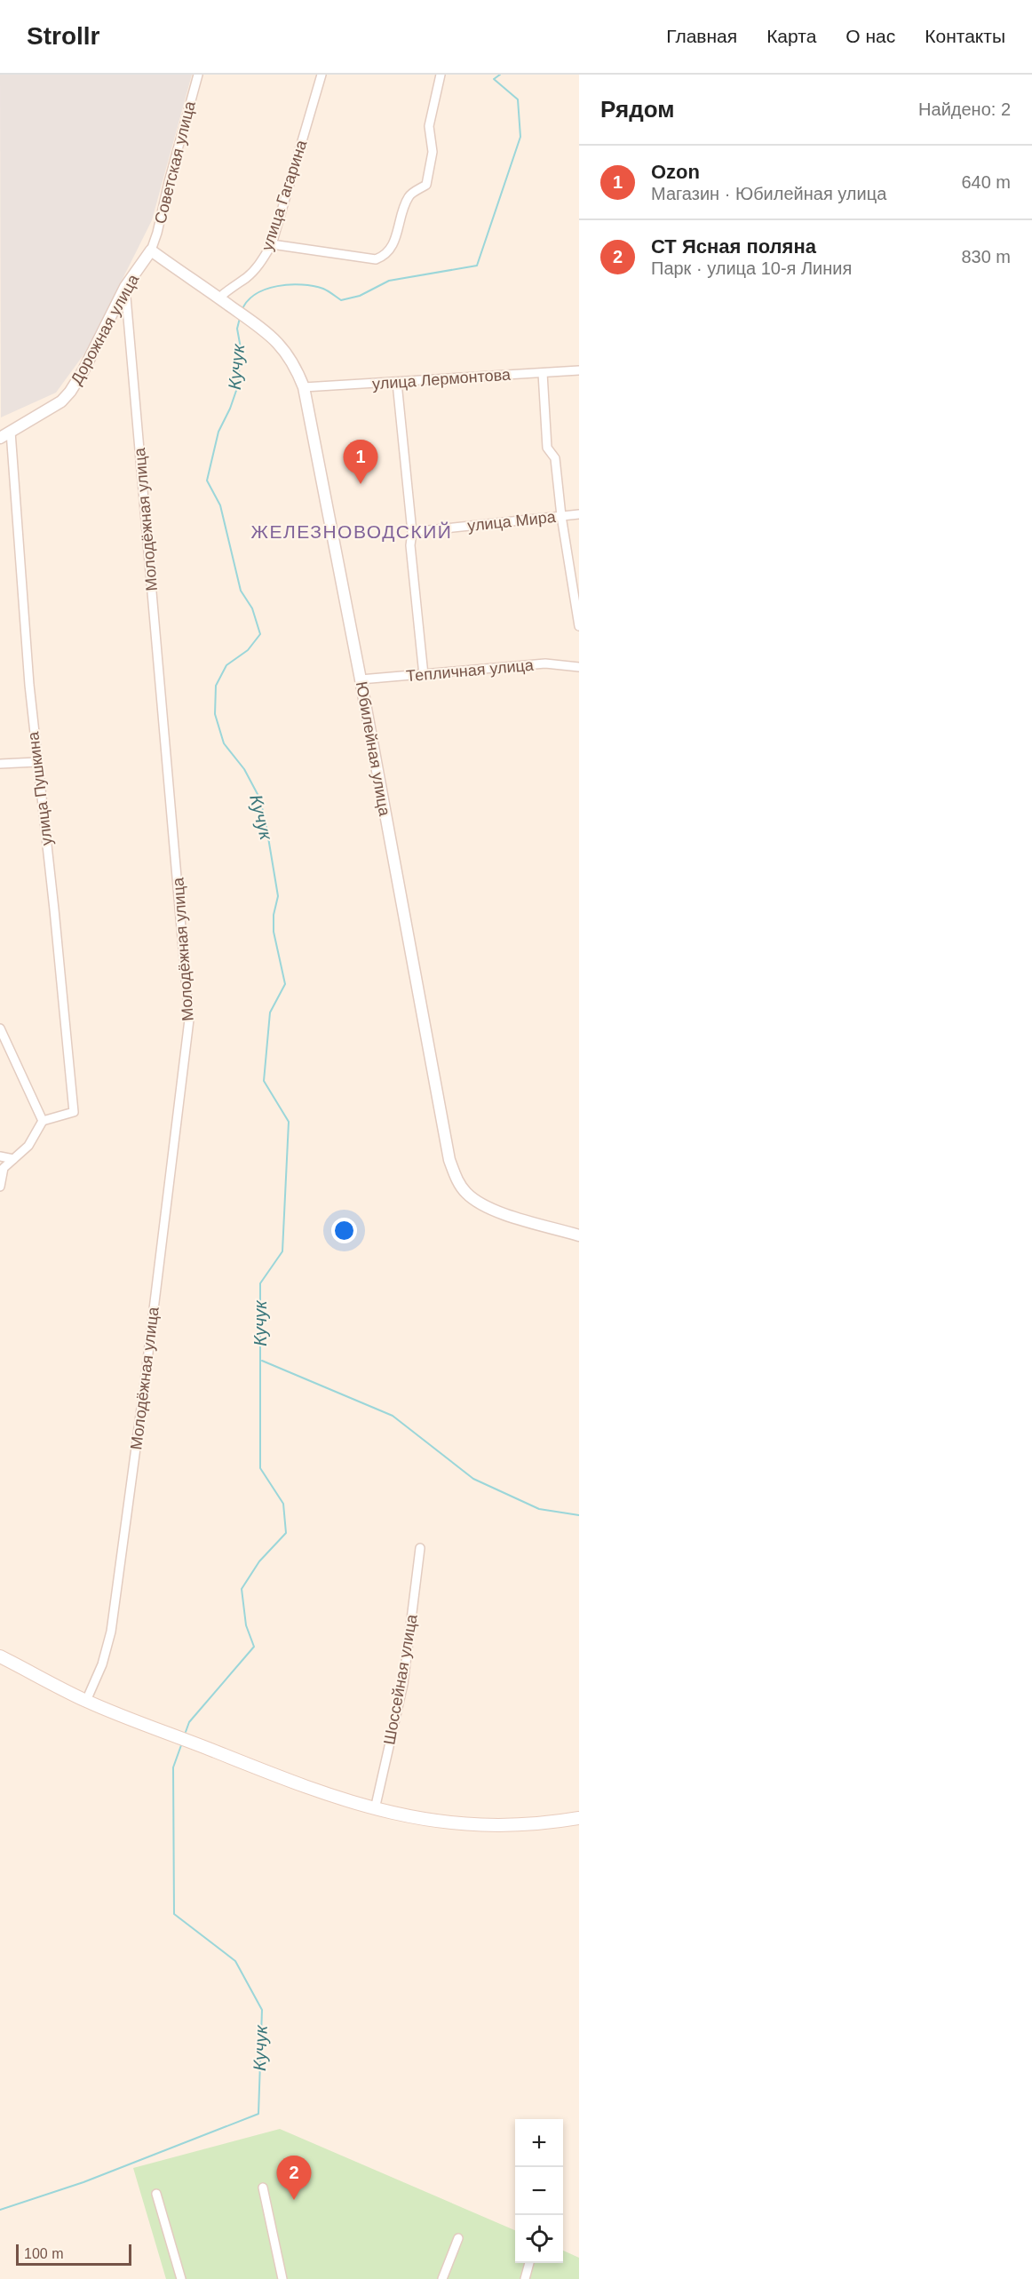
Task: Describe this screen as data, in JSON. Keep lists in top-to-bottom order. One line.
{"streets":{"street":["Советская улица","улица Гагарина","Дорожная улица","улица Лермонтова","Молодёжная улица","улица Мира","Тепличная улица","Юбилейная улица","улица Пушкина","Шоссейная улица"]},"crossings":[["Советская улица","Дорожная улица"],["Советская улица","Юбилейная улица"],["улица Гагарина","Юбилейная улица"],["Дорожная улица","Молодёжная улица"],["Дорожная улица","Юбилейная улица"],["Дорожная улица","улица Пушкина"],["улица Лермонтова","Юбилейная улица"],["Тепличная улица","Юбилейная улица"]],"districts":["ЖЕЛЕЗНОВОДСКИЙ"],"water":["Кучук"],"scale_bar":"100 m","page":{"header":"Strollr","nav":["Главная","Карта","О нас","Контакты"],"heading":["Рядом","Найдено: 2"],"list":[{"mark":"1","name":"Ozon","note":"Магазин · Юбилейная улица","value":"640 m"},{"mark":"2","name":"СТ Ясная поляна","note":"Парк · улица 10-я Линия","value":"830 m"}],"pins":["1","2"],"map_buttons":["+","−"],"scale":"100 m"}}
